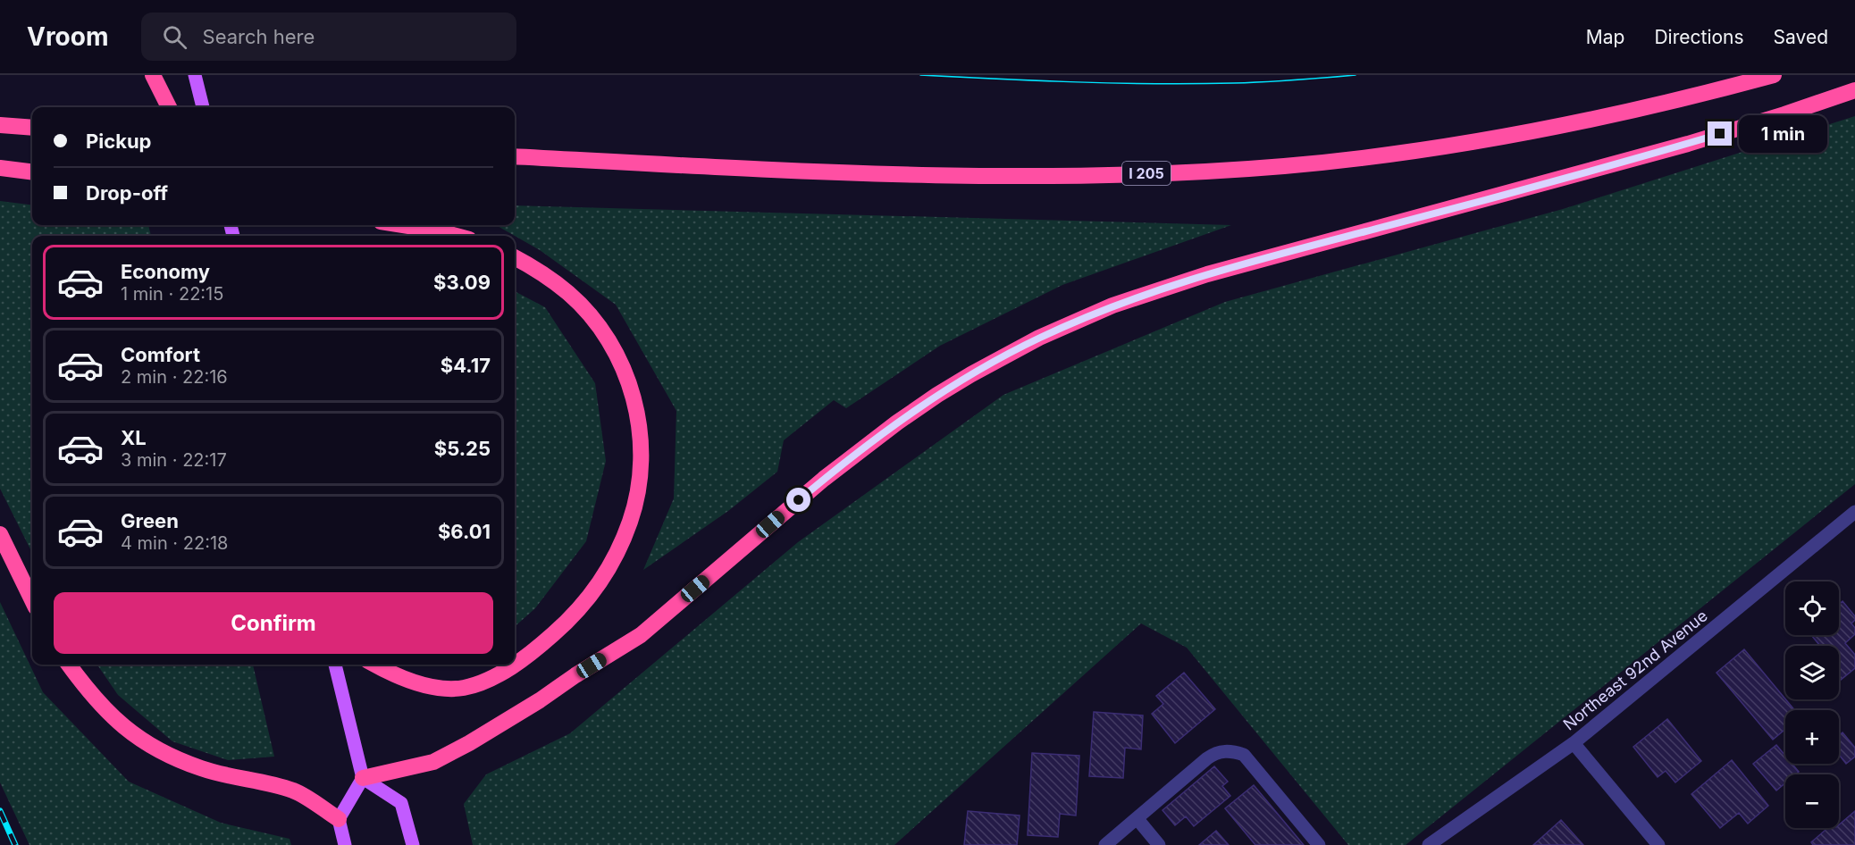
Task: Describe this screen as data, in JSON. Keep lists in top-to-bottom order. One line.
{"streets":{"highway":["I 205"],"street":["Northeast 92nd Avenue"]},"page":{"header":"Vroom","search":"Search here","nav":["Map","Directions","Saved"],"banner":["Pickup","Drop-off"],"bubble":"1 min","list":[{"name":"Economy","note":"1 min · 22:15","value":"$3.09"},{"name":"Comfort","note":"2 min · 22:16","value":"$4.17"},{"name":"XL","note":"3 min · 22:17","value":"$5.25"},{"name":"Green","note":"4 min · 22:18","value":"$6.01"}],"map_buttons":["+","−"],"buttons":"Confirm"}}
